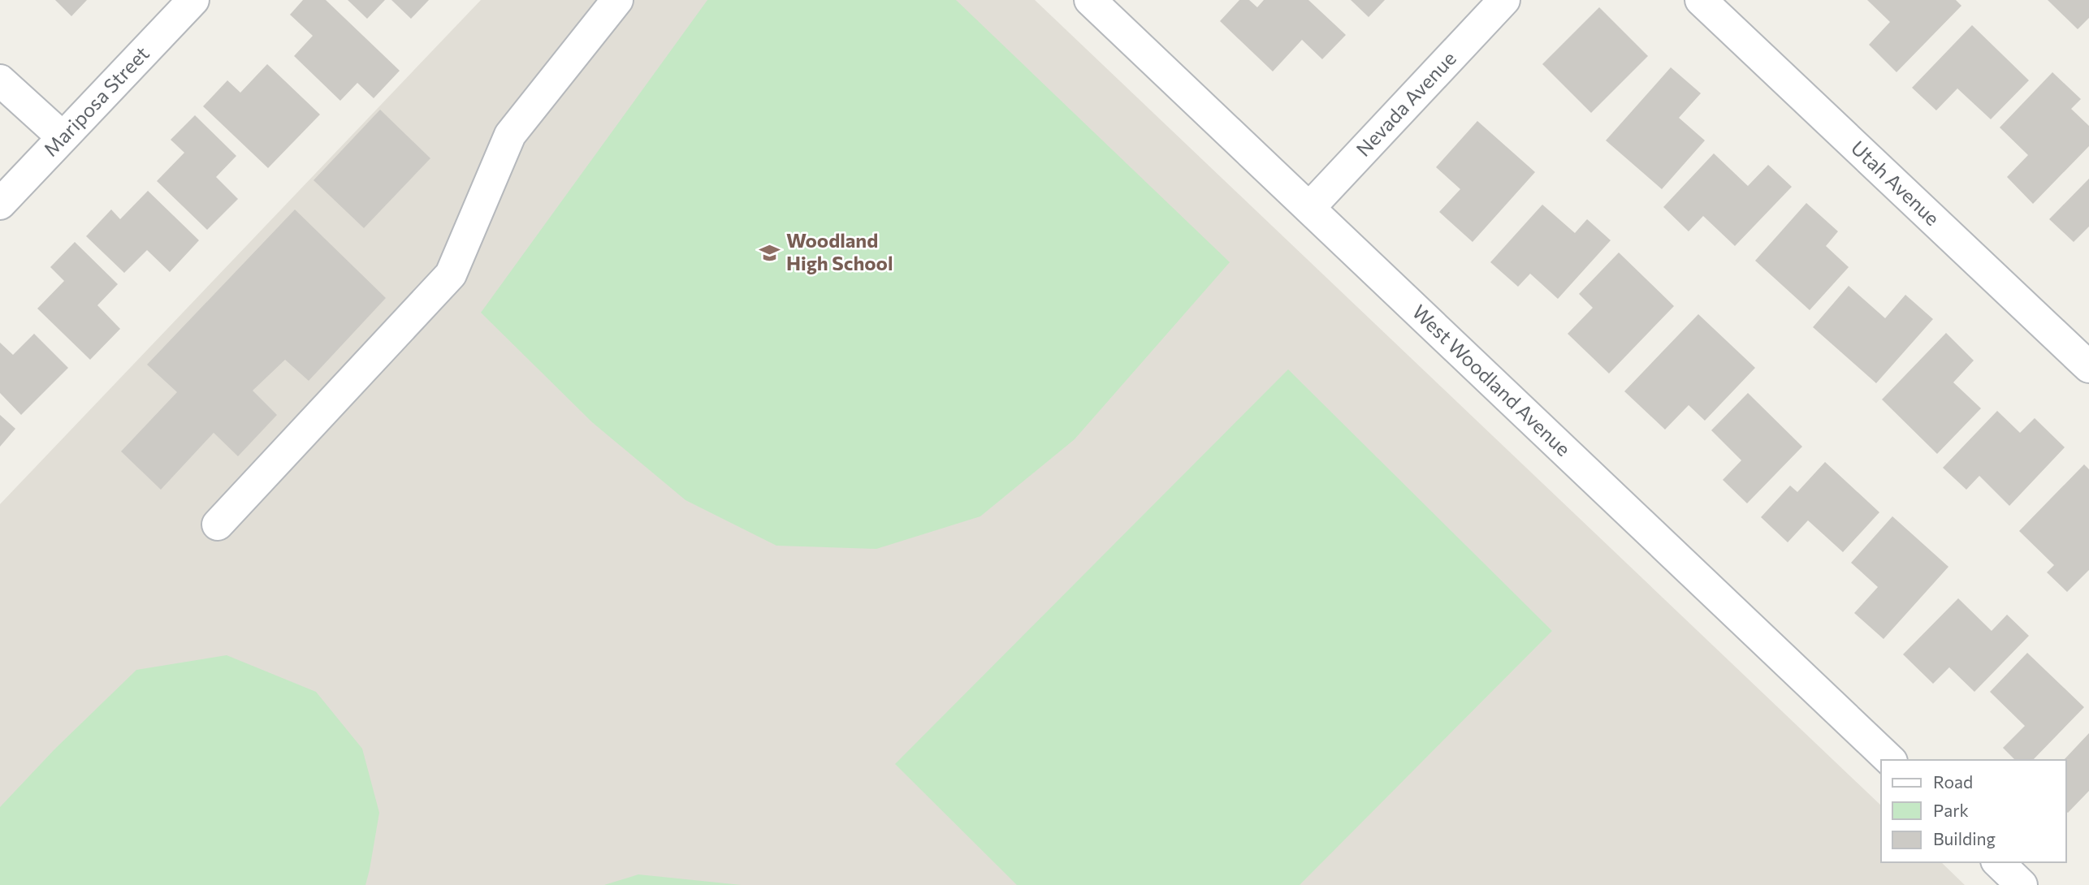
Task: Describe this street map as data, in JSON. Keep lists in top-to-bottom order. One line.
{"streets":{"street":["Mariposa Street","Nevada Avenue","Utah Avenue","West Woodland Avenue"]},"crossings":[["Nevada Avenue","West Woodland Avenue"]],"places":{"school or university":["Woodland High School"]},"legend":["Road","Park","Building"]}
